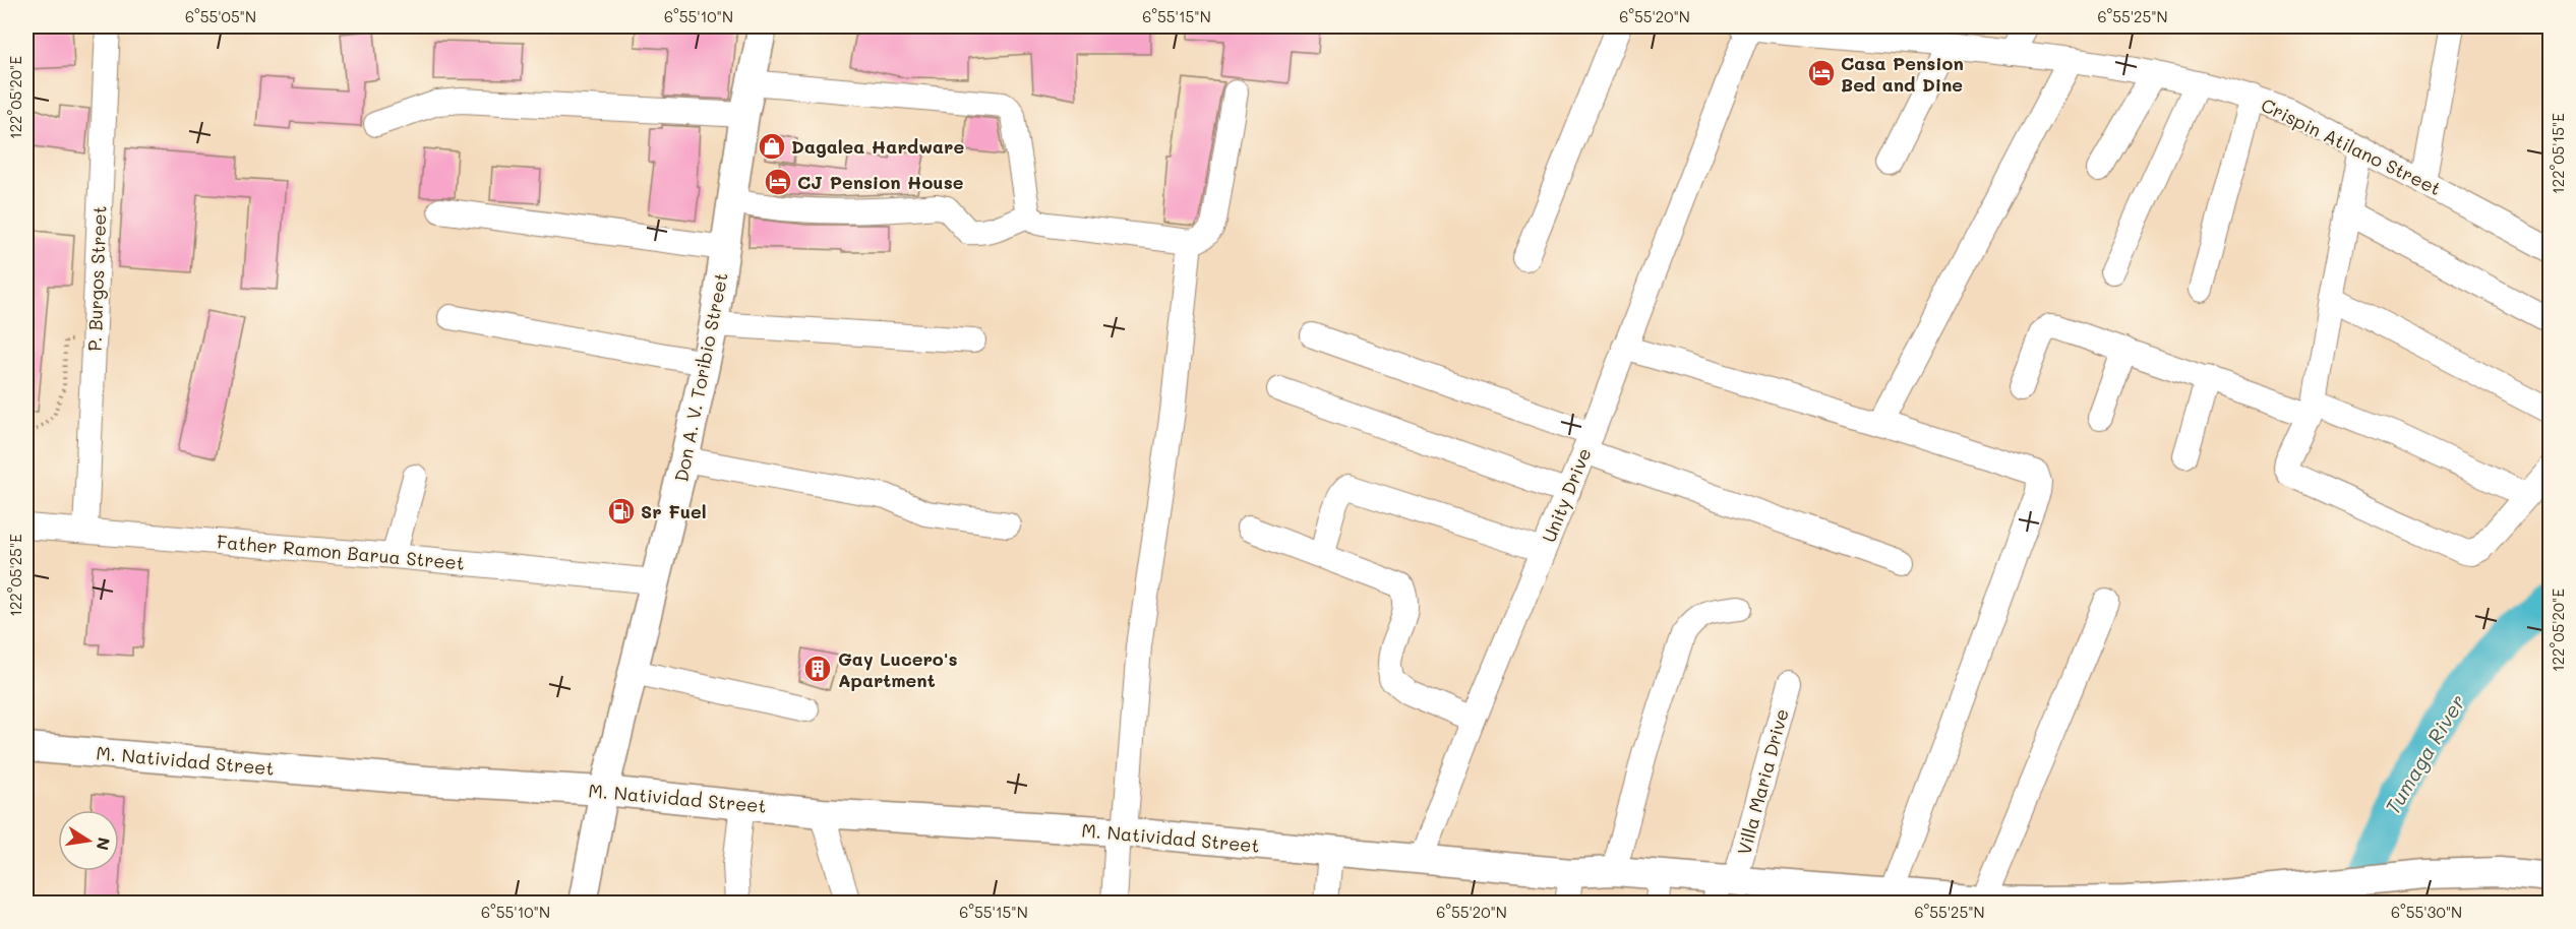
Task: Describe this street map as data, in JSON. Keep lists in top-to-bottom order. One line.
{"streets":{"street":["Crispin Atilano Street","P. Burgos Street","Don A. V. Toribio Street","Unity Drive","Father Ramon Barua Street","M. Natividad Street","Villa Maria Drive"]},"crossings":[["Crispin Atilano Street","Unity Drive"],["P. Burgos Street","Father Ramon Barua Street"],["Don A. V. Toribio Street","Father Ramon Barua Street"],["Don A. V. Toribio Street","M. Natividad Street"],["Unity Drive","M. Natividad Street"],["M. Natividad Street","Villa Maria Drive"]],"water":["Tumaga River"],"places":{"hotel":["Casa Pension Bed and Dine","CJ Pension House"],"shop":["Dagalea Hardware"],"fuel station":["Sr Fuel"],"building":["Gay Lucero's Apartment"]},"north":"right","coordinates":["6°55'05\"N","6°55'10\"N","6°55'15\"N","6°55'20\"N","6°55'25\"N","122°05'20\"E","122°05'15\"E","122°05'25\"E","6°55'30\"N"]}
